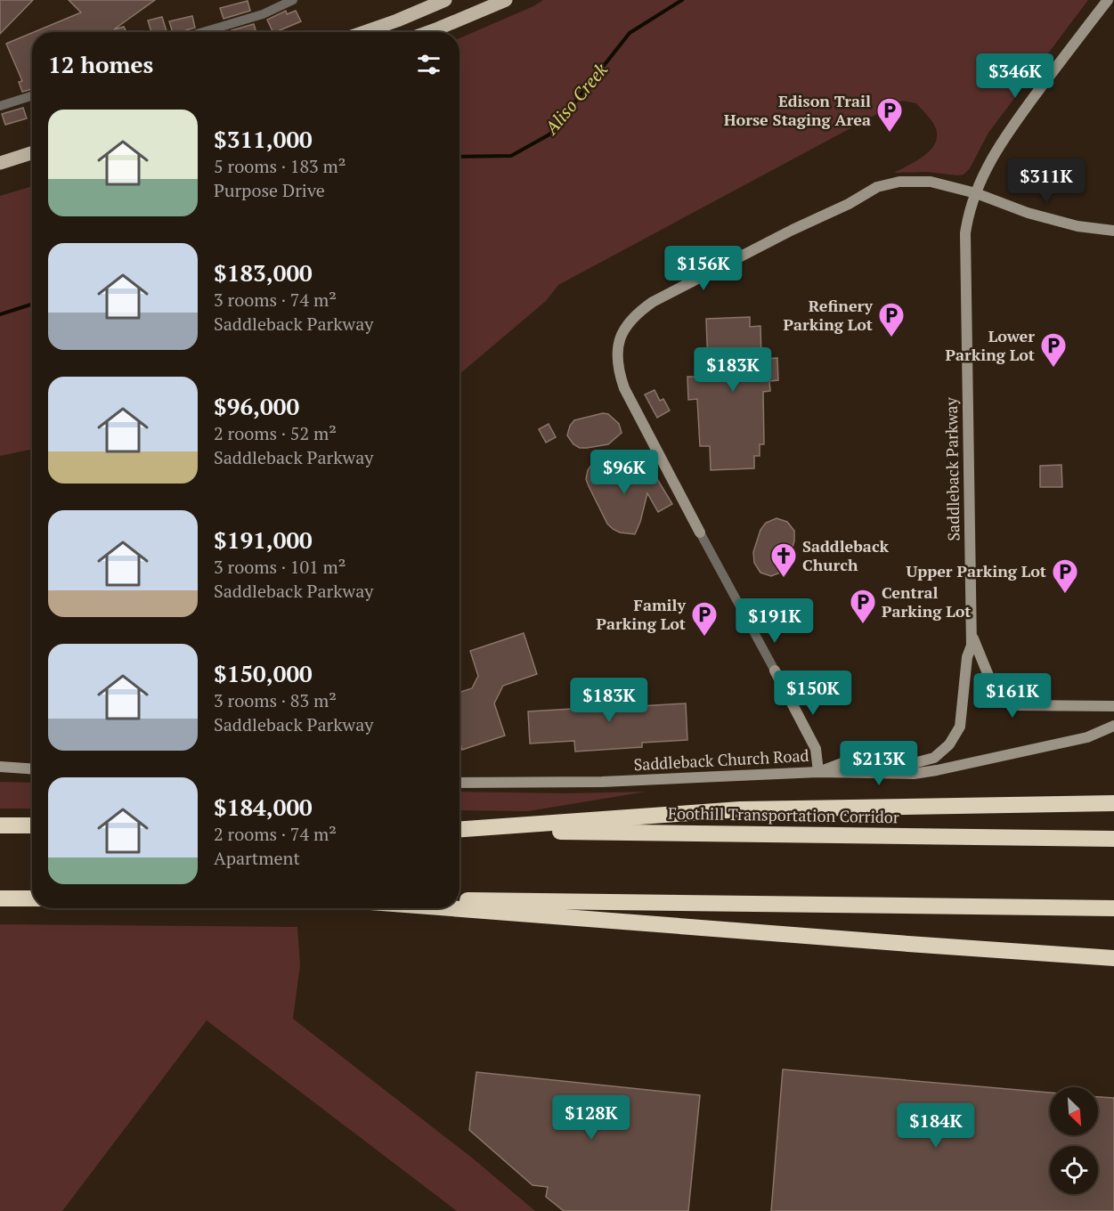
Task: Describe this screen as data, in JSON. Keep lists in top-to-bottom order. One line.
{"streets":{"highway":["Foothill Transportation Corridor"],"main road":["Saddleback Parkway","Saddleback Church Road"]},"crossings":[["Saddleback Parkway","Saddleback Church Road"]],"water":["Aliso Creek"],"places":{"parking":["Edison Trail Horse Staging Area","Refinery Parking Lot","Lower Parking Lot","Upper Parking Lot","Central Parking Lot","Family Parking Lot"],"church":["Saddleback Church"]},"north":"bottom right","page":{"heading":"12 homes","price":["$346K","$311K","$156K","$183K","$96K","$191K","$150K","$161K","$183K","$213K","$128K","$184K"],"list":[{"name":"$311,000","note":"5 rooms · 183 m² · Purpose Drive"},{"name":"$183,000","note":"3 rooms · 74 m² · Saddleback Parkway"},{"name":"$96,000","note":"2 rooms · 52 m² · Saddleback Parkway"},{"name":"$191,000","note":"3 rooms · 101 m² · Saddleback Parkway"},{"name":"$150,000","note":"3 rooms · 83 m² · Saddleback Parkway"},{"name":"$184,000","note":"2 rooms · 74 m² · Apartment"}]}}
